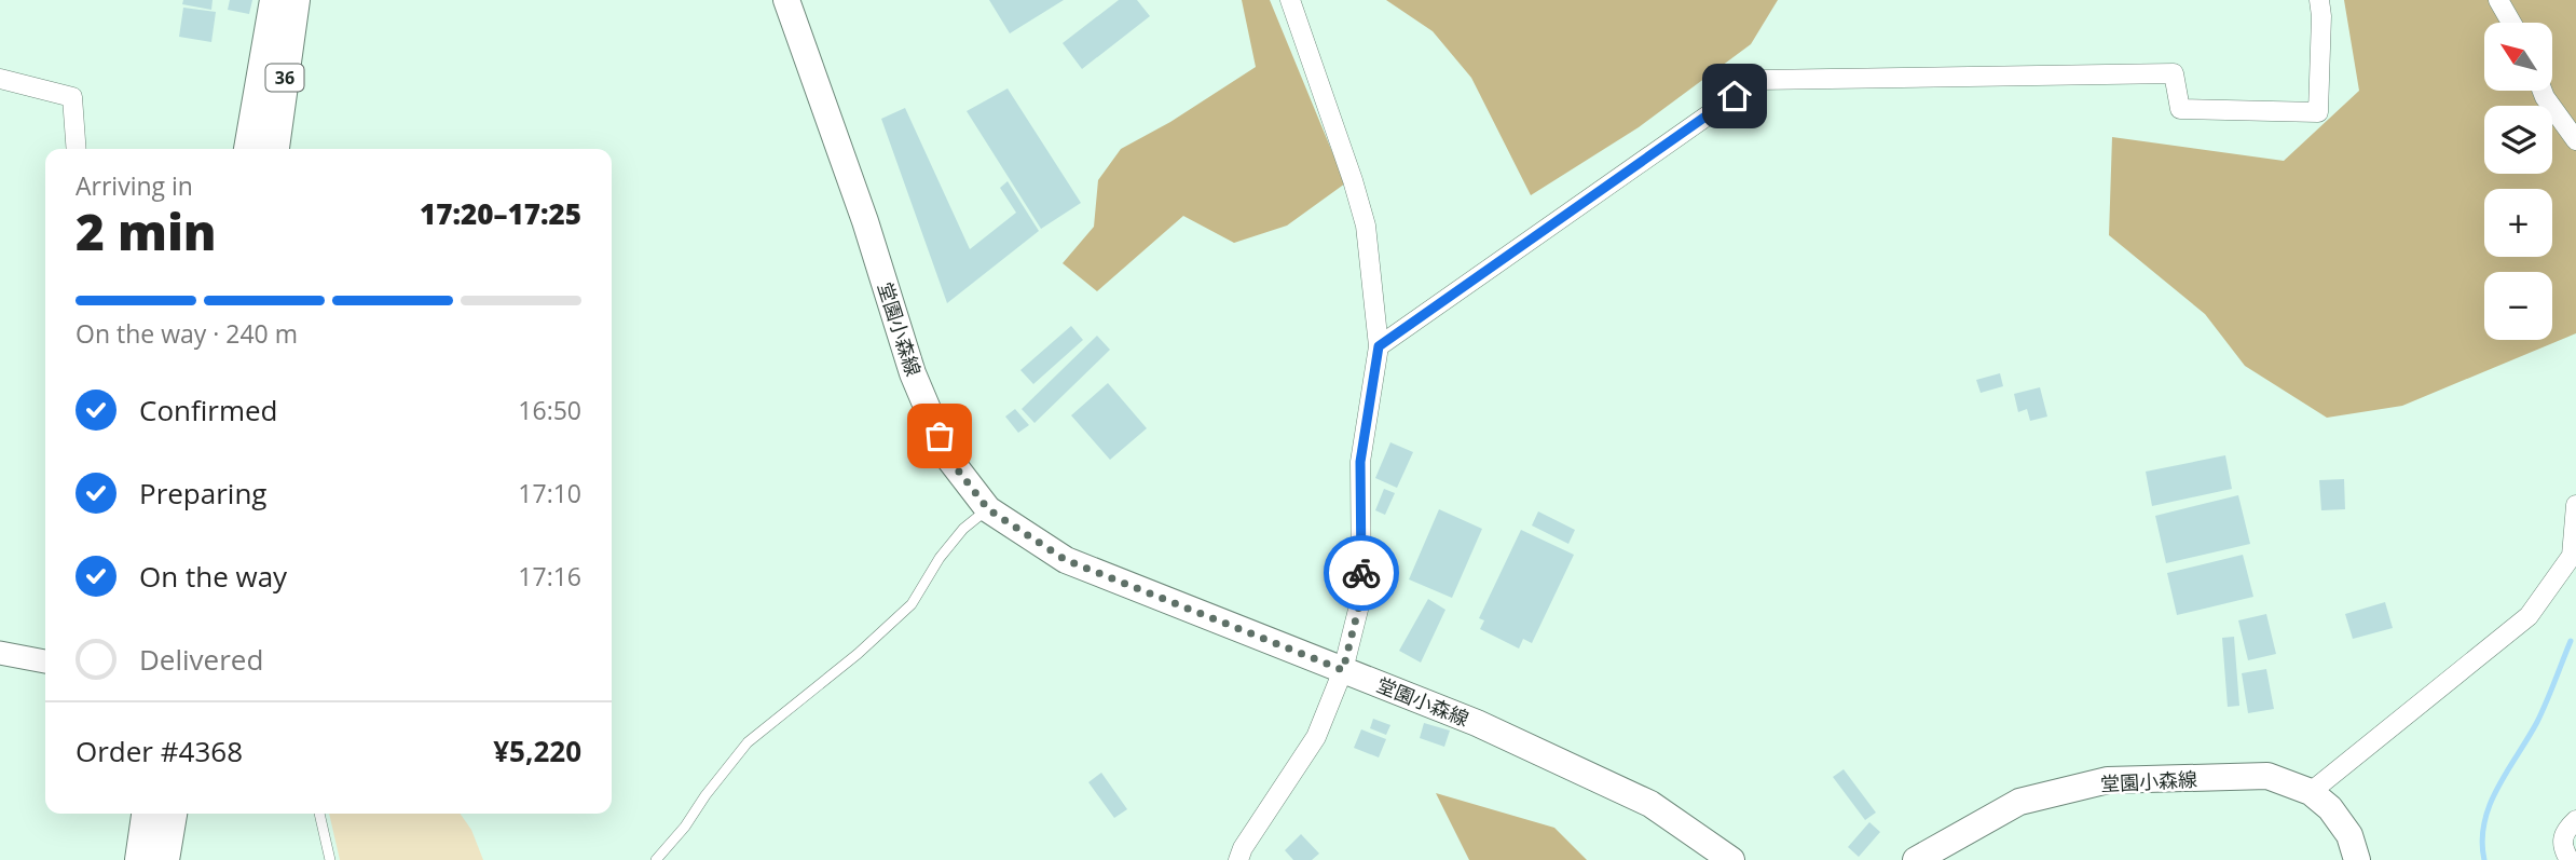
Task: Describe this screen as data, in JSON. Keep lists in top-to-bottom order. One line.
{"streets":{"main road":["36","堂園小森線"]},"north":"top left","page":{"map_buttons":["+","−"],"heading":["2 min","Arriving in","17:20–17:25"],"panel":["Order #4368","¥5,220"],"bar":"On the way · 240 m","list":[["Confirmed","16:50"],["Preparing","17:10"],["On the way","17:16"],"Delivered"]}}
